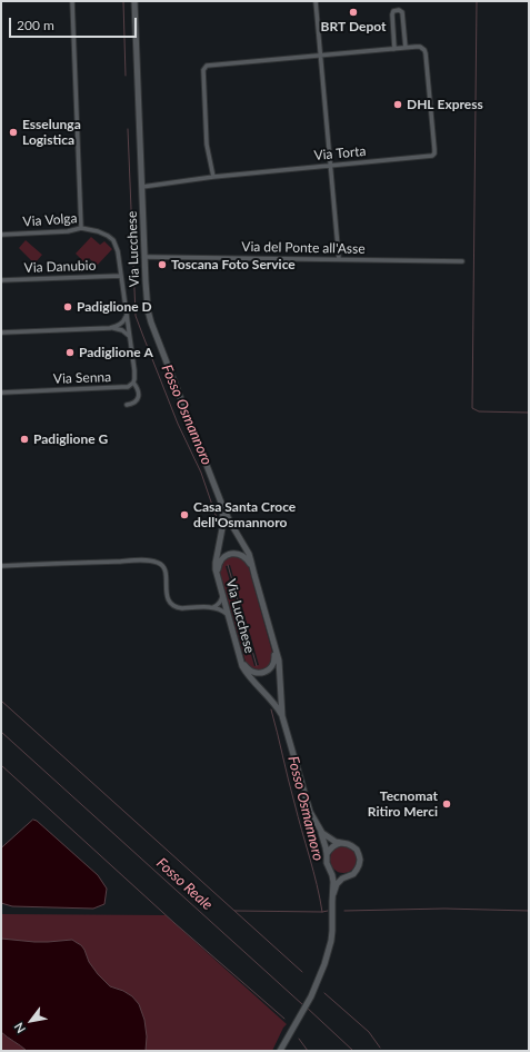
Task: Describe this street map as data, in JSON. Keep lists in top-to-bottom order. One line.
{"streets":{"main road":["Via Lucchese"],"street":["Via Torta","Via Volga","Via del Ponte all'Asse","Via Danubio","Via Senna"]},"crossings":[["Via Torta","Via Lucchese"],["Via Volga","Via Danubio"],["Via Volga","Via Senna"],["Via del Ponte all'Asse","Via Lucchese"]],"water":["Fosso Osmannoro","Fosso Reale"],"places":["BRT Depot","DHL Express","Esselunga Logistica","Toscana Foto Service","Padiglione D","Padiglione A","Padiglione G","Casa Santa Croce dell'Osmannoro","Tecnomat Ritiro Merci"],"scale_bar":"200 m","north":"bottom left"}
